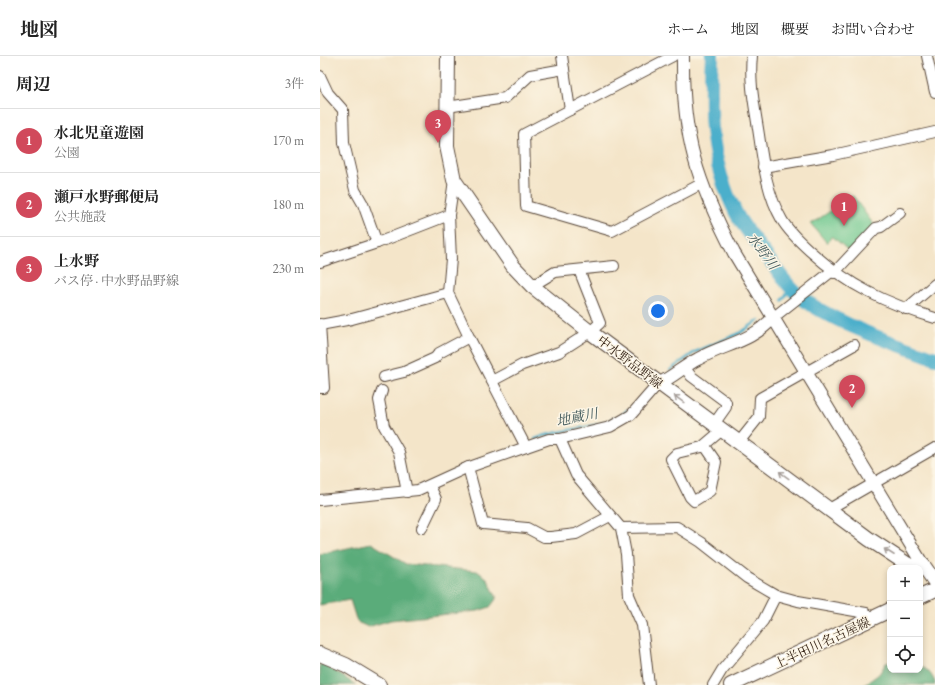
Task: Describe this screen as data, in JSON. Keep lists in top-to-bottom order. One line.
{"streets":{"main road":["中水野品野線","上半田川名古屋線"]},"one_way":["中水野品野線"],"water":["水野川","地蔵川"],"page":{"header":"地図","nav":["ホーム","地図","概要","お問い合わせ"],"heading":["周辺","3件"],"list":[{"mark":"1","name":"水北児童遊園","note":"公園","value":"170 m"},{"mark":"2","name":"瀬戸水野郵便局","note":"公共施設","value":"180 m"},{"mark":"3","name":"上水野","note":"バス停 · 中水野品野線","value":"230 m"}],"pins":["3","1","2"],"map_buttons":["+","−"]}}
